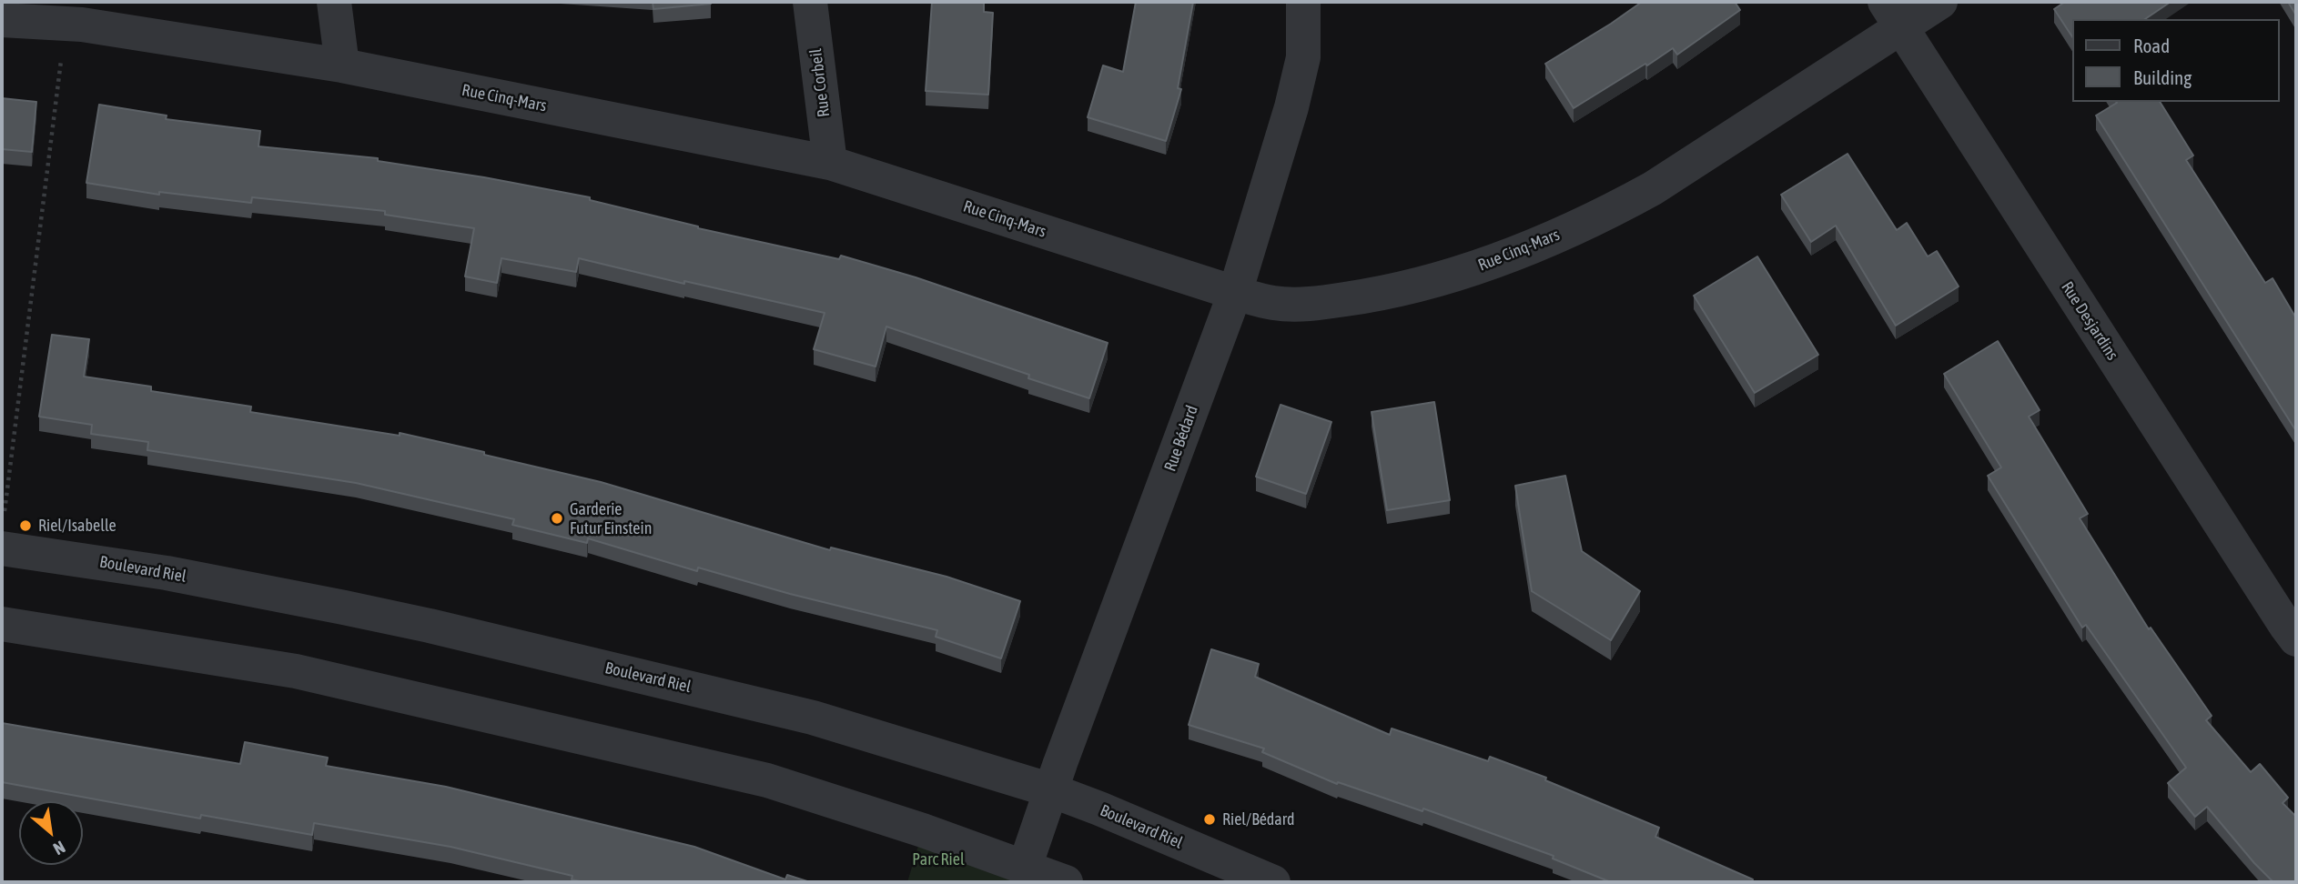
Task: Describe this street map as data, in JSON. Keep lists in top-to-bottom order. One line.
{"streets":{"street":["Rue Corbeil","Rue Cinq-Mars","Rue Desjardins","Rue Bédard","Boulevard Riel"]},"crossings":[["Rue Corbeil","Rue Cinq-Mars"],["Rue Cinq-Mars","Rue Desjardins"],["Rue Cinq-Mars","Rue Bédard"],["Rue Bédard","Boulevard Riel"]],"parks":["Parc Riel"],"places":["Garderie Futur Einstein","Riel/Isabelle","Riel/Bédard"],"legend":["Road","Building"],"north":"bottom right"}
